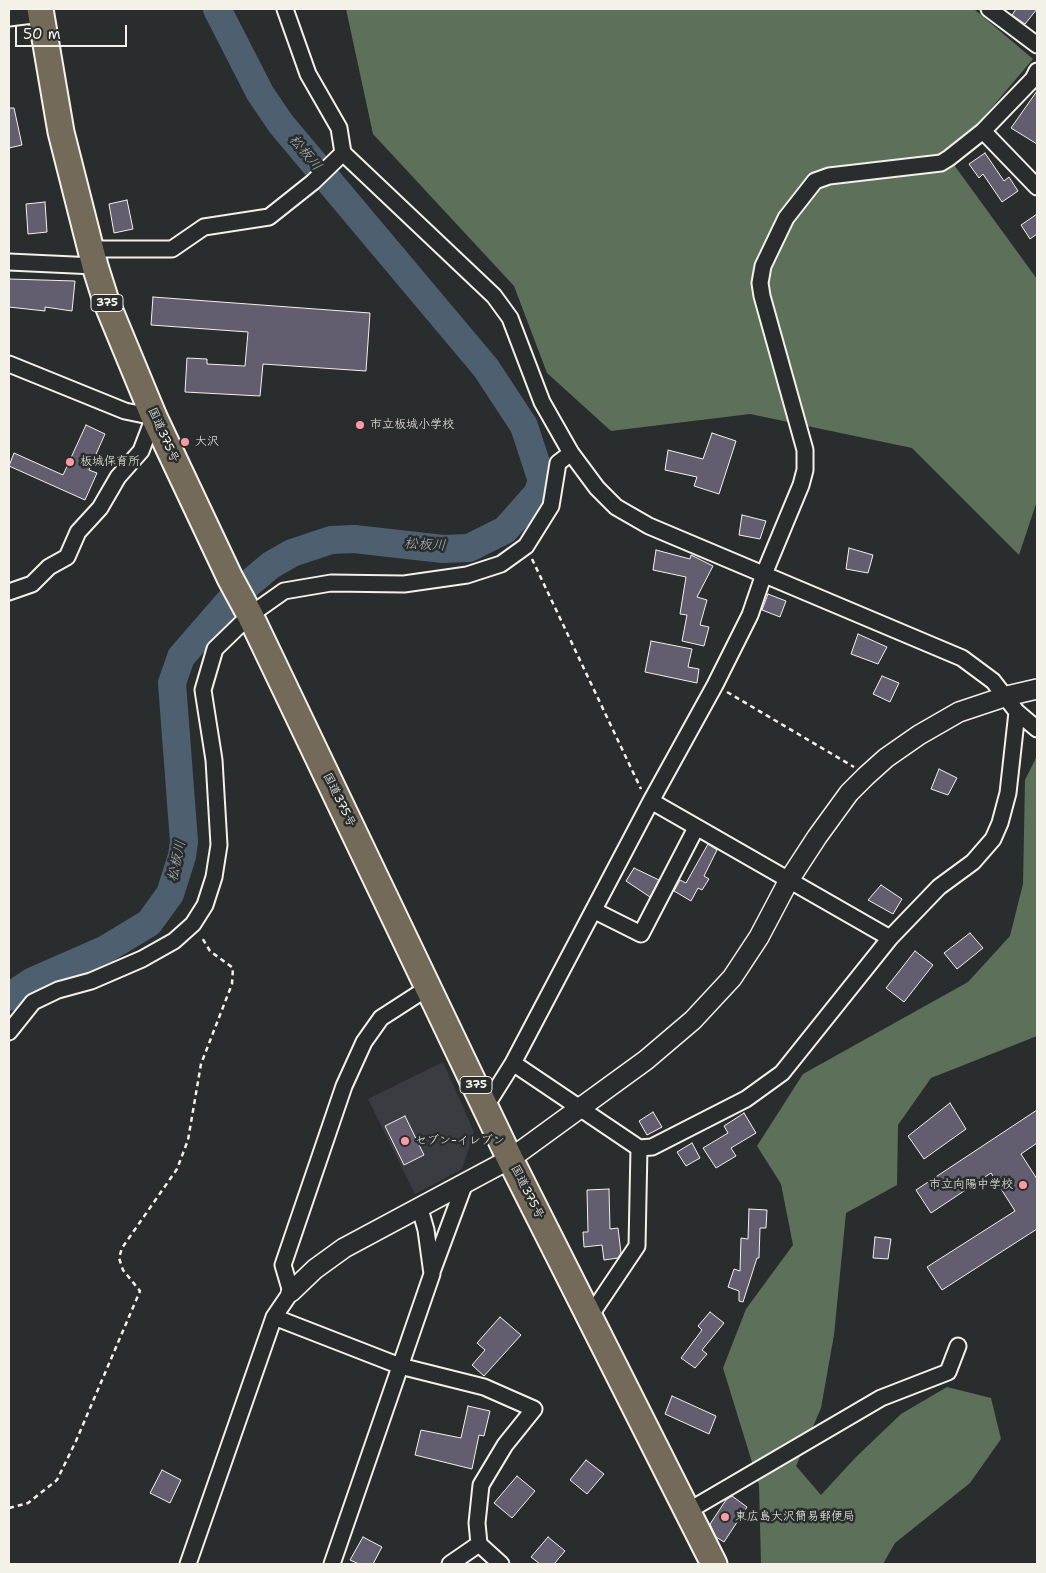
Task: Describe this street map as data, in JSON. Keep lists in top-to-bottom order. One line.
{"streets":{"highway":["375","国道375号"]},"water":["松板川"],"places":["市立板城小学校","大沢","板城保育所","セブン-イレブン","市立向陽中学校","東広島大沢簡易郵便局"],"scale_bar":"50 m"}
